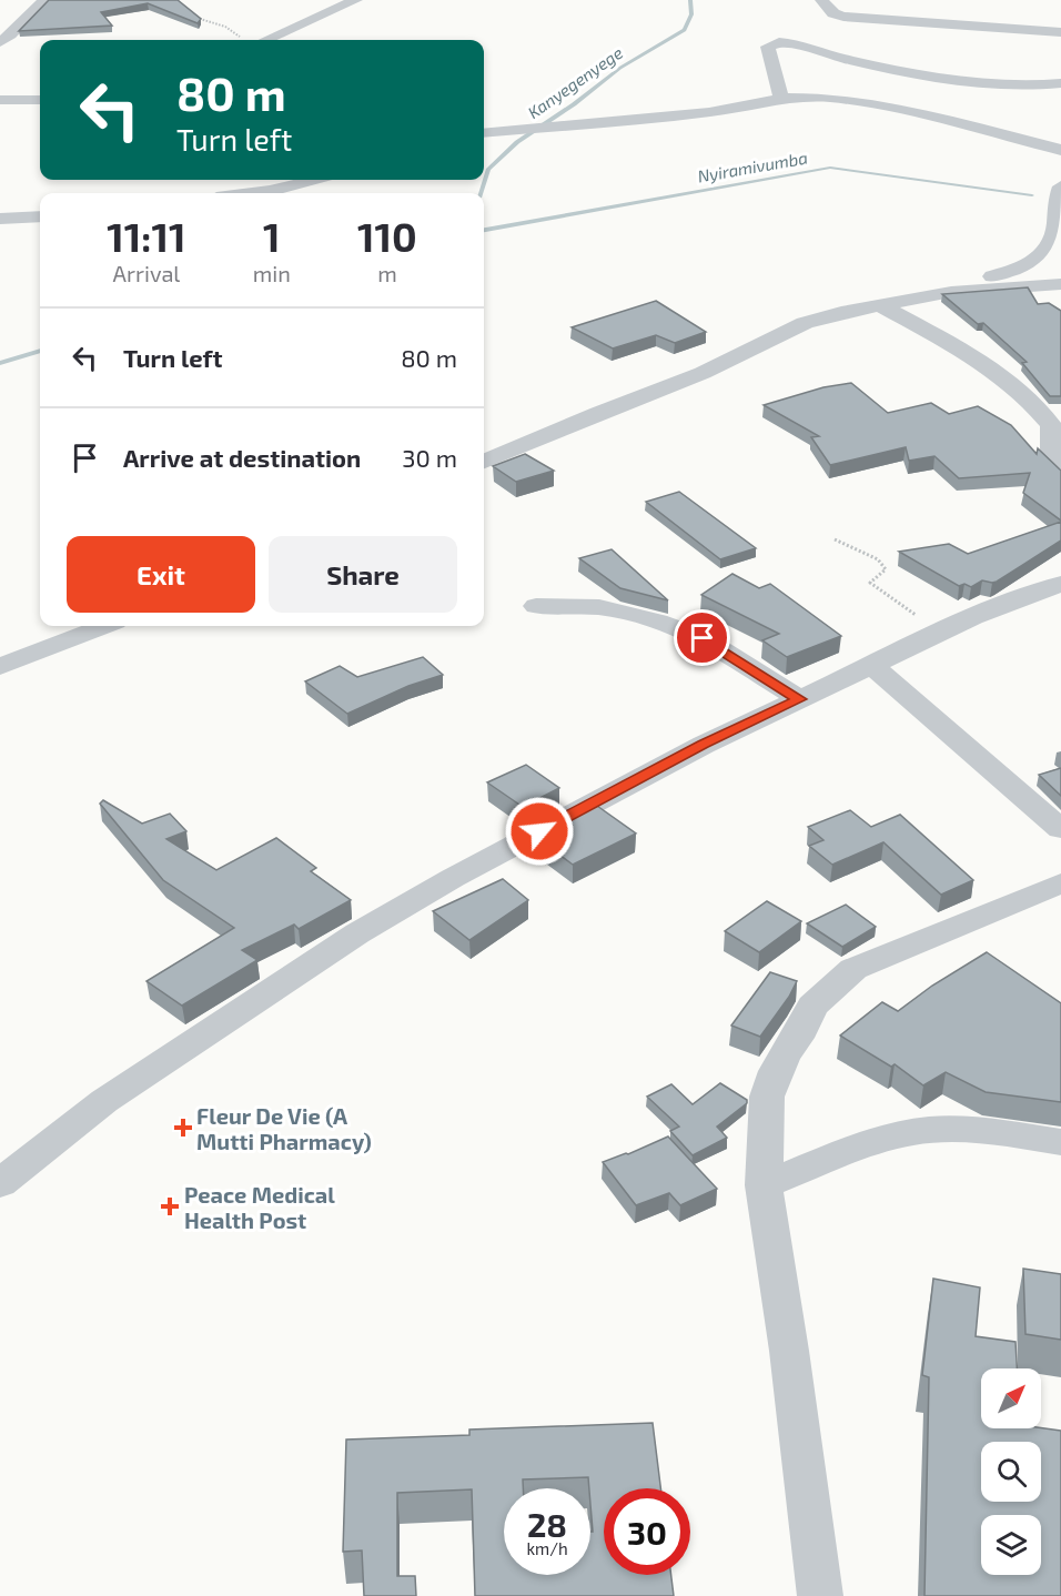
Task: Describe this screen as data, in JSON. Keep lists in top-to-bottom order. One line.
{"water":["Kanyegenyege","Nyiramivumba"],"places":{"health":["Fleur De Vie (A Mutti Pharmacy)","Peace Medical Health Post"]},"north":"top right","page":{"turn":["80 m","Turn left"],"eta":["11:11","Arrival","1","min","110","m"],"list":[{"name":"Turn left","value":"80 m"},{"name":"Arrive at destination","value":"30 m"}],"buttons":["Exit","Share"],"speed":"28 km/h","limit":"30"}}
